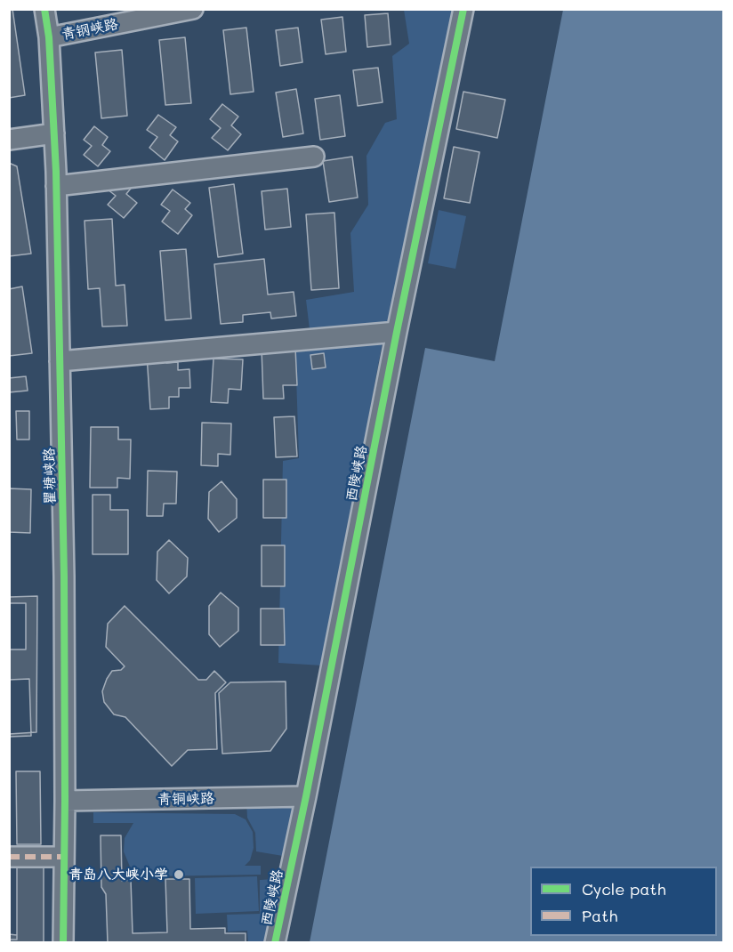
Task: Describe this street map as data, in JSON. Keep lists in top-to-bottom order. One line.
{"streets":{"street":["青钢峡路","西陵峡路","瞿塘峡路","青铜峡路"]},"crossings":[["青钢峡路","瞿塘峡路"],["西陵峡路","青铜峡路"],["瞿塘峡路","青铜峡路"]],"places":["青岛八大峡小学"],"legend":["Cycle path","Path"]}
